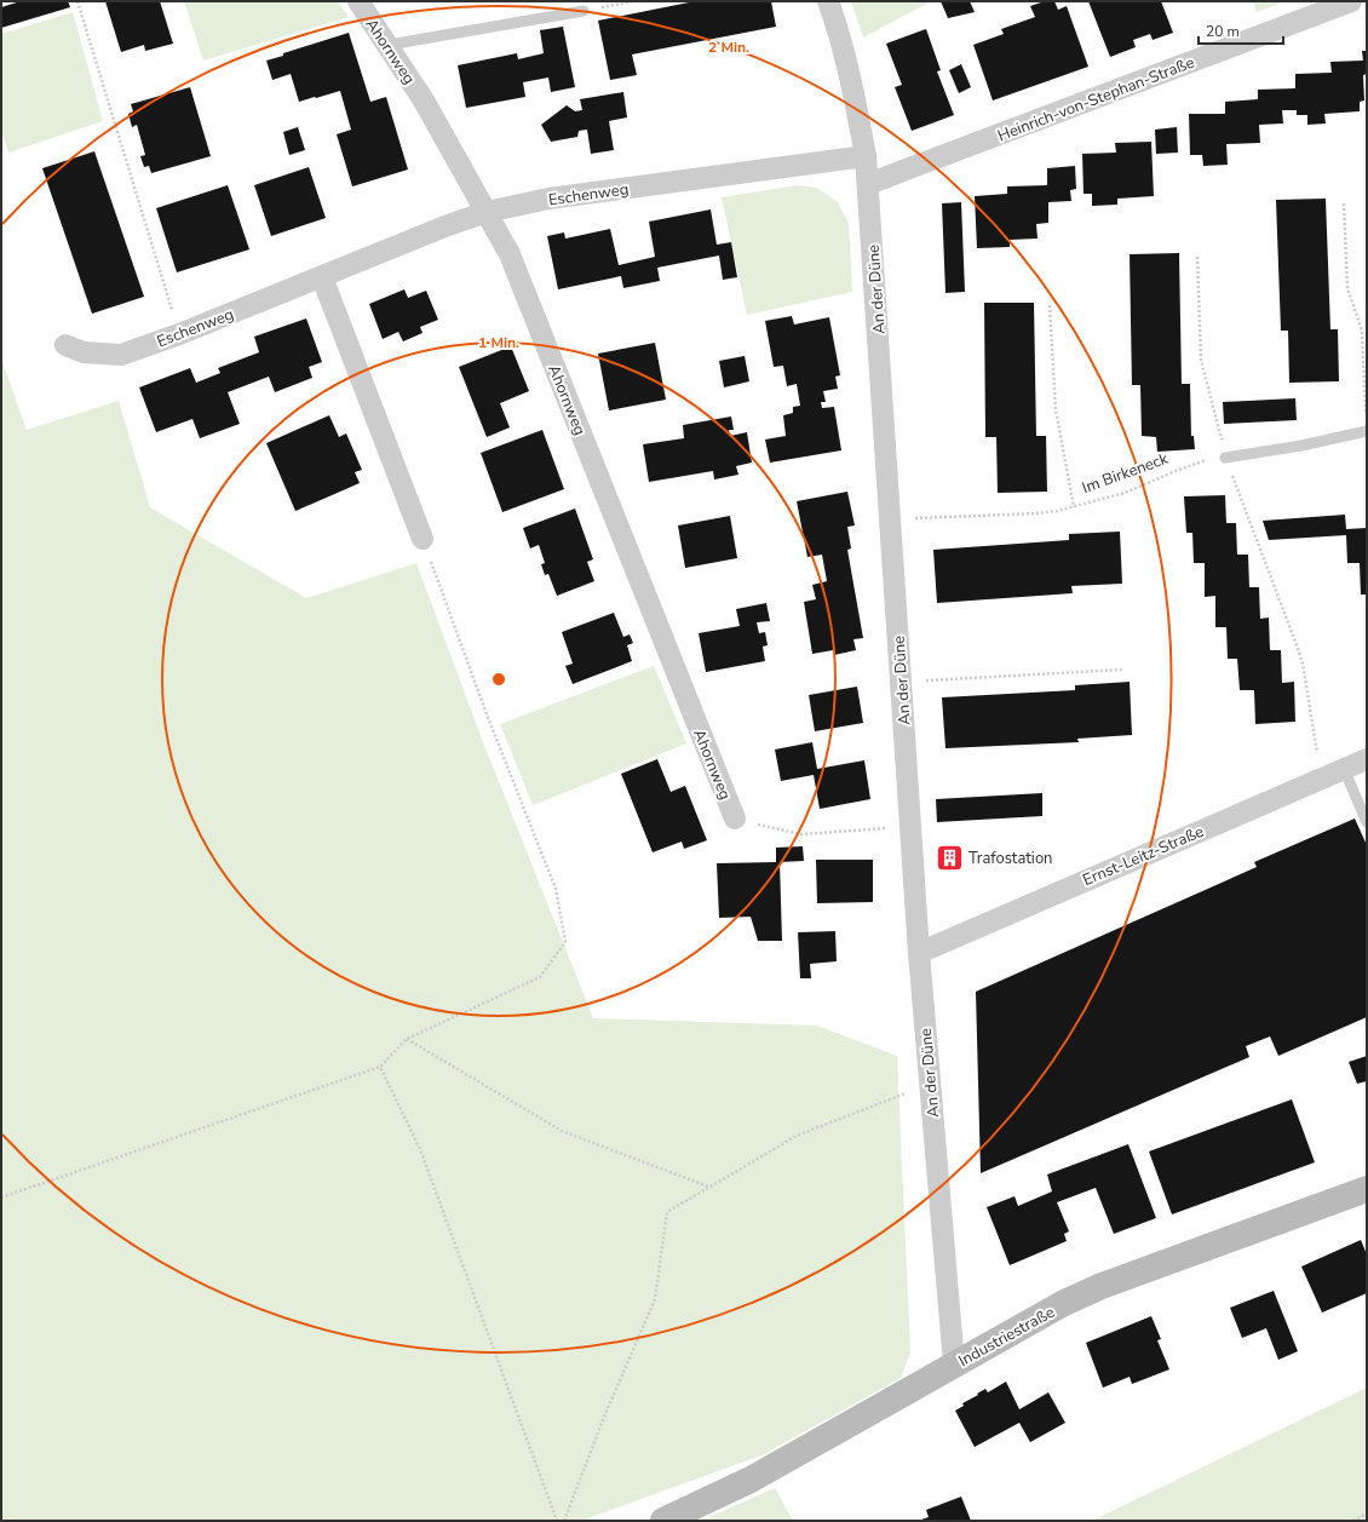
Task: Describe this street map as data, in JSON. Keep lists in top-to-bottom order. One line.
{"streets":{"street":["Ahornweg","Heinrich-von-Stephan-Straße","Eschenweg","An der Düne","Ernst-Leitz-Straße","Industriestraße"],"path":["Im Birkeneck"]},"crossings":[["Ahornweg","Eschenweg"],["Heinrich-von-Stephan-Straße","An der Düne"],["Eschenweg","An der Düne"],["An der Düne","Im Birkeneck"],["An der Düne","Ernst-Leitz-Straße"],["An der Düne","Industriestraße"]],"places":{"building":["Trafostation"]},"scale_bar":"20 m","rings":["2 Min.","1 Min."]}
